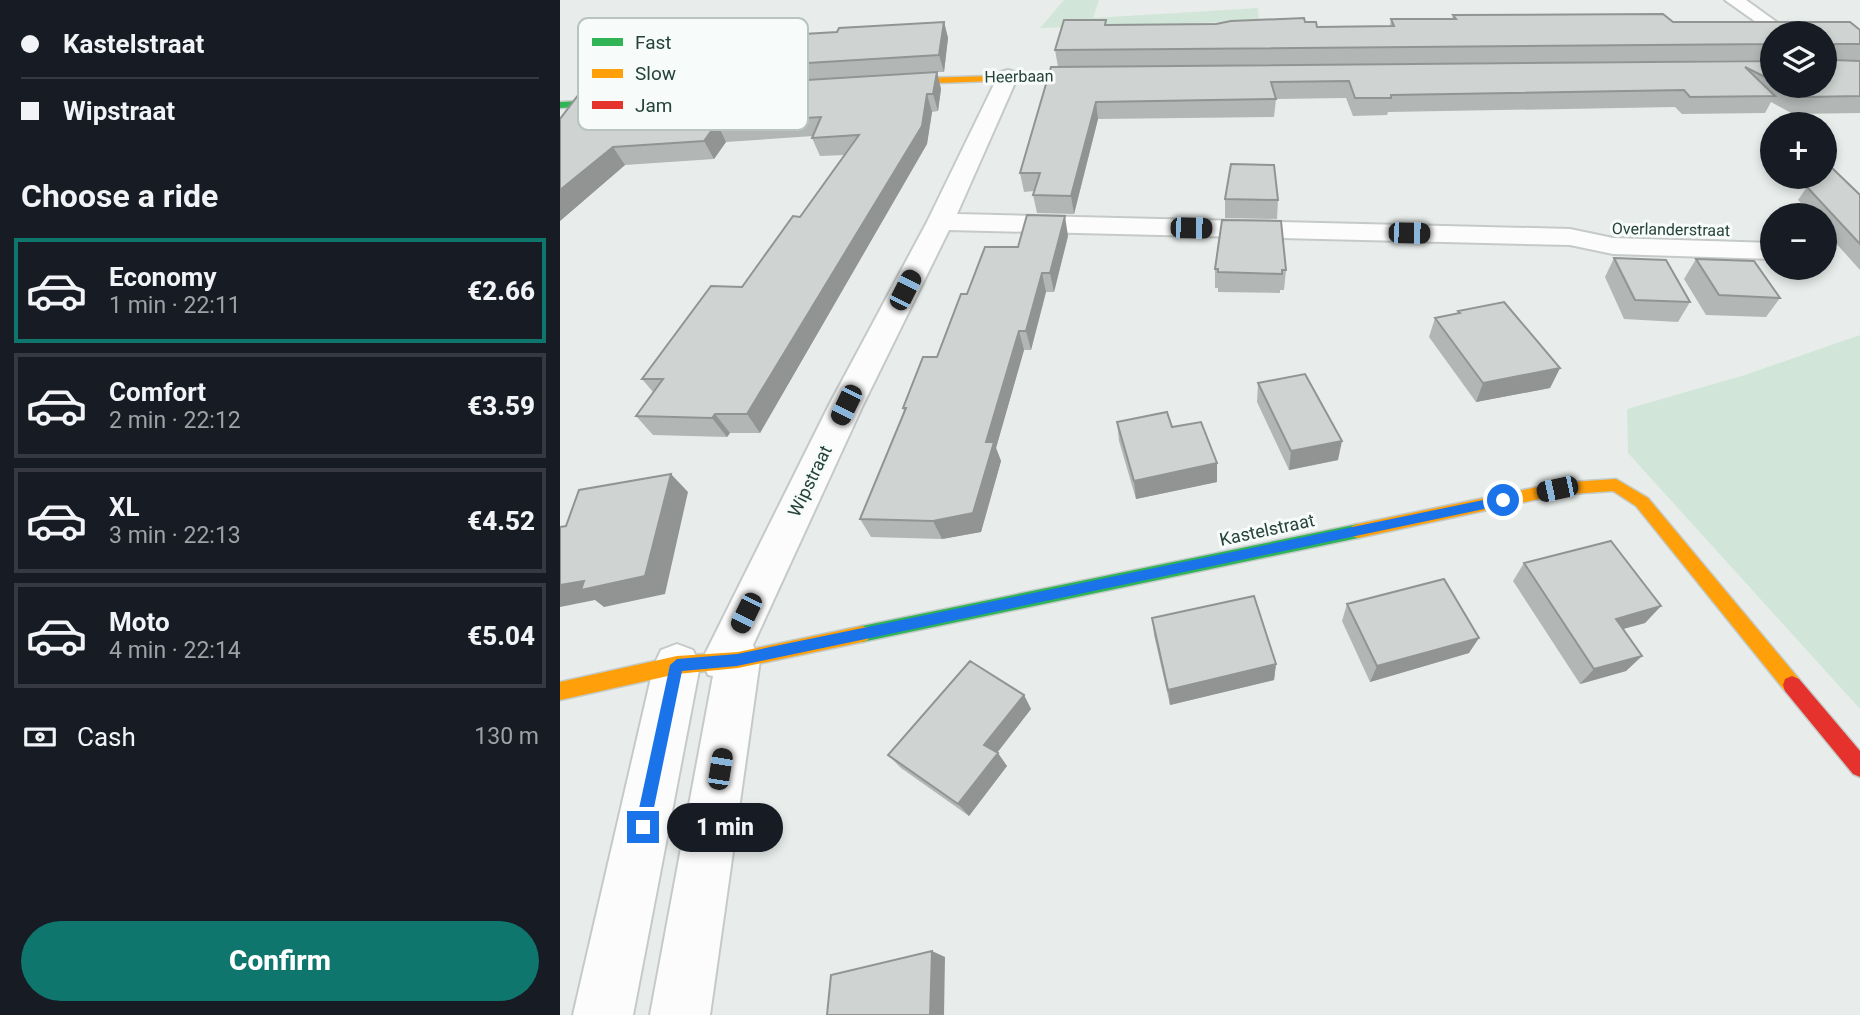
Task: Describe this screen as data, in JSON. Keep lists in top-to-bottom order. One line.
{"streets":{"street":["Heerbaan","Overlanderstraat","Wipstraat","Kastelstraat"]},"crossings":[["Heerbaan","Wipstraat"],["Overlanderstraat","Wipstraat"],["Wipstraat","Kastelstraat"]],"legend":["Fast","Slow","Jam"],"page":{"banner":["Kastelstraat","Wipstraat"],"map_buttons":["+","−"],"heading":"Choose a ride","list":[{"name":"Economy","note":"1 min · 22:11","value":"€2.66"},{"name":"Comfort","note":"2 min · 22:12","value":"€3.59"},{"name":"XL","note":"3 min · 22:13","value":"€4.52"},{"name":"Moto","note":"4 min · 22:14","value":"€5.04"}],"pay":["Cash","130 m"],"bubble":"1 min","buttons":"Confirm"}}
